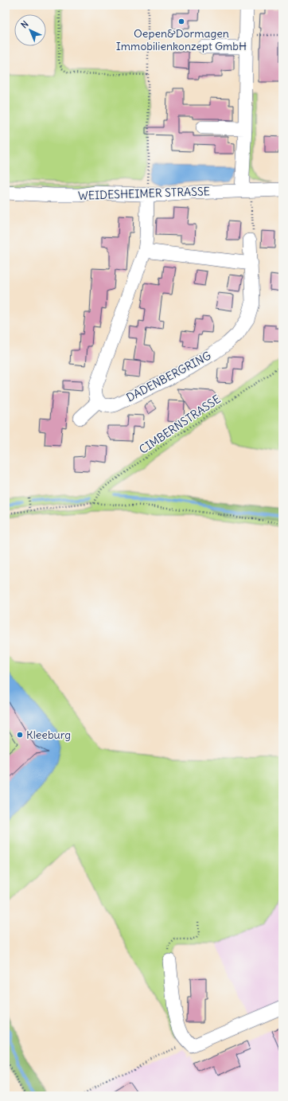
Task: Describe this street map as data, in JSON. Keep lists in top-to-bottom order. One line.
{"streets":{"street":["WEIDESHEIMER STRASSE","DADENBERGRING"],"path":["CIMBERNSTRASSE"]},"places":["Oepen&Dormagen Immobilienkonzept GmbH","Kleeburg"],"north":"top left"}
